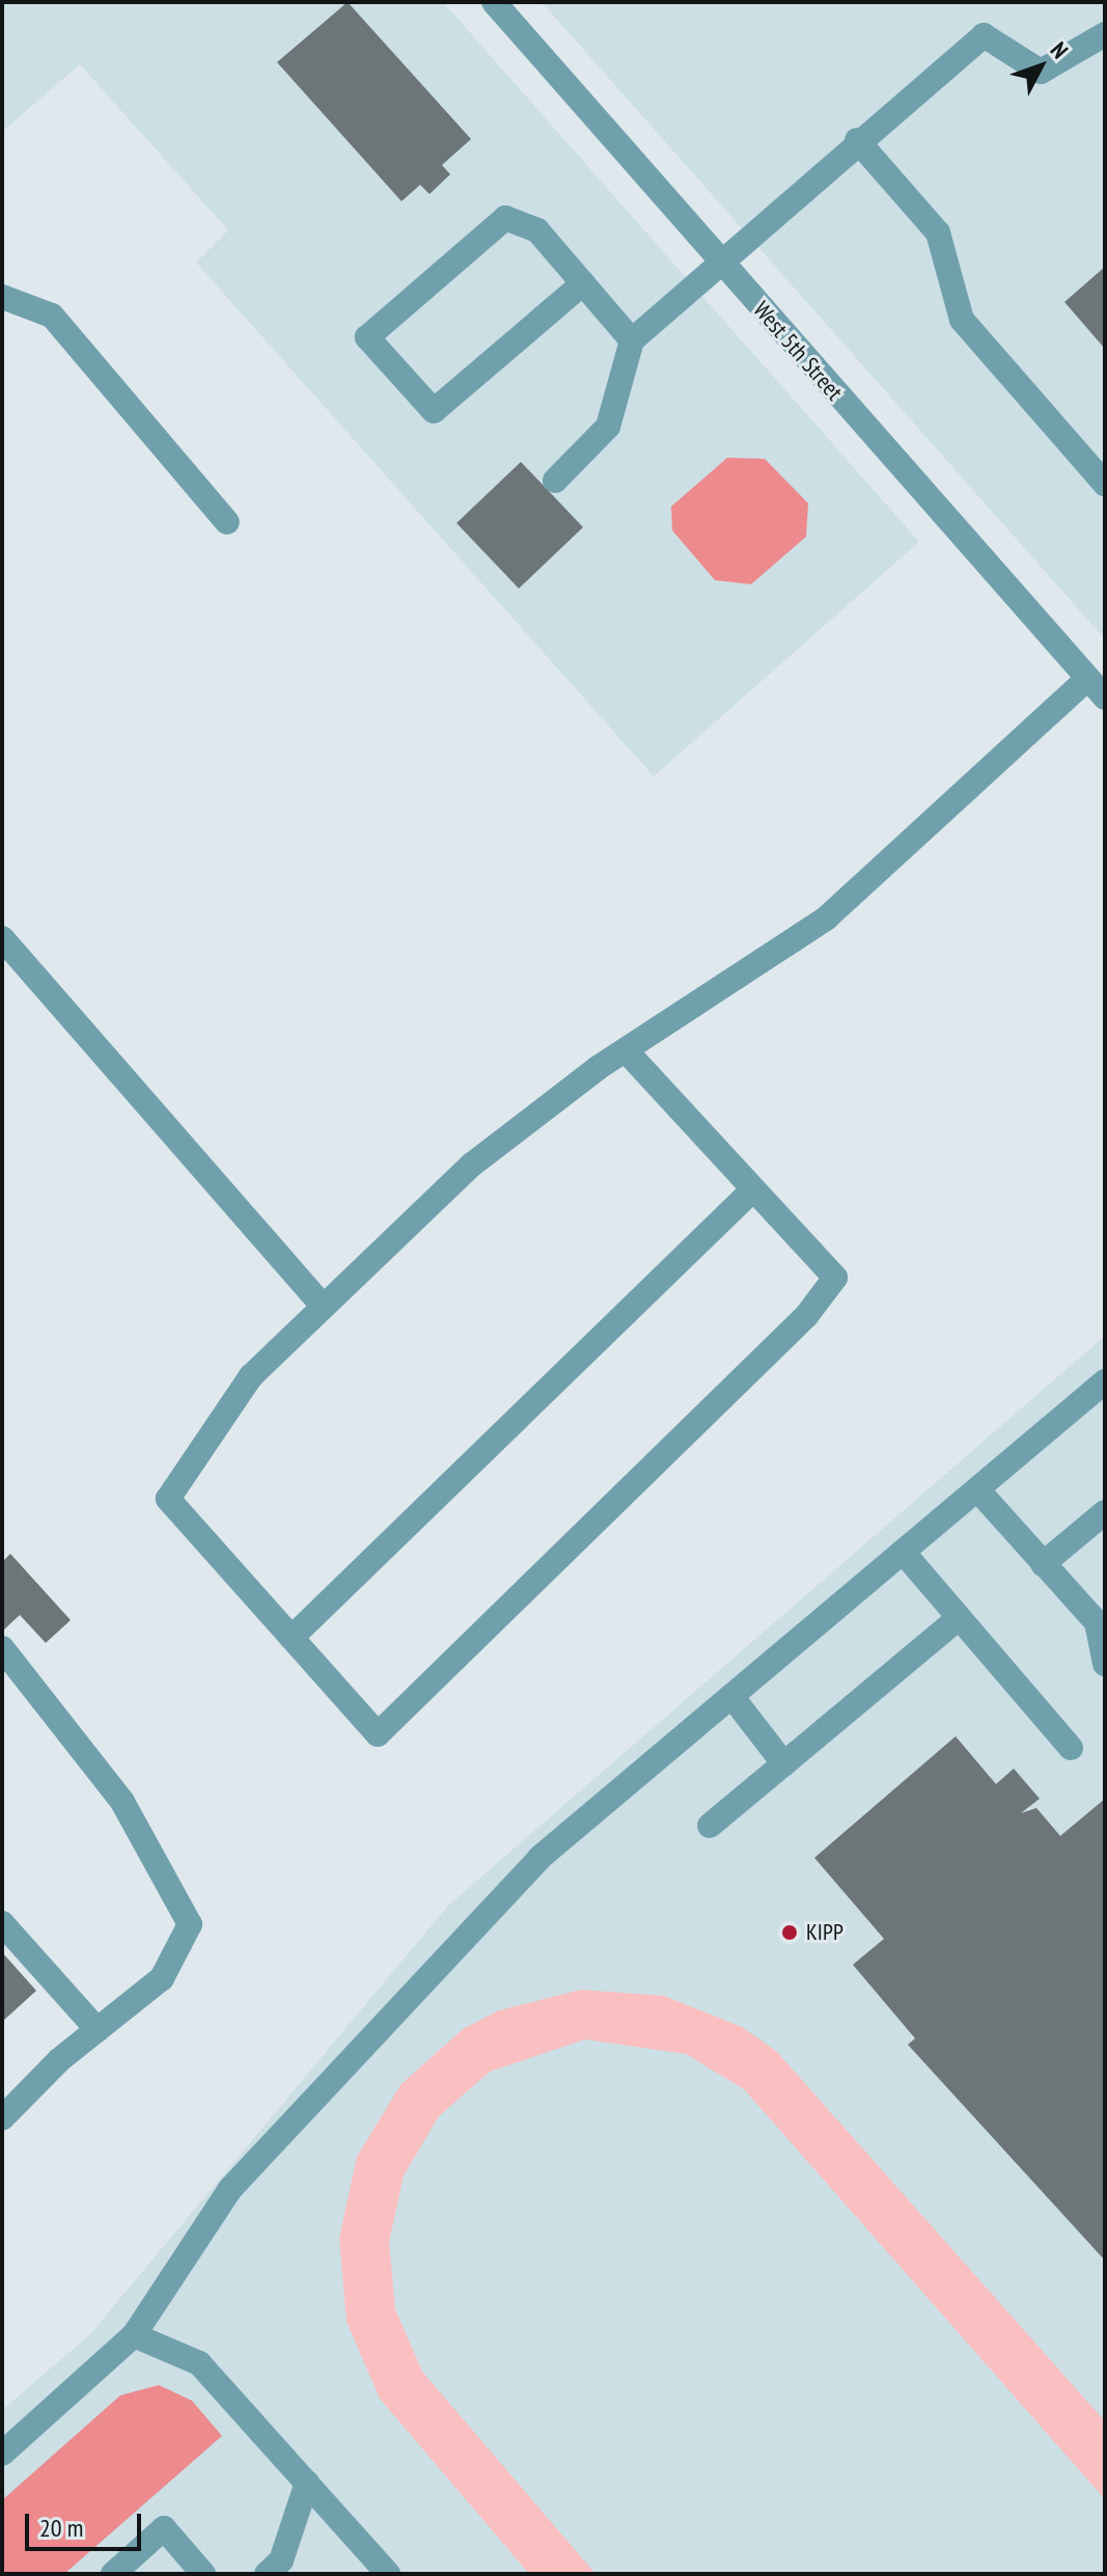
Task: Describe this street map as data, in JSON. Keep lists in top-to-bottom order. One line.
{"streets":{"street":["West 5th Street"]},"places":["KIPP"],"scale_bar":"20 m","north":"top right"}
